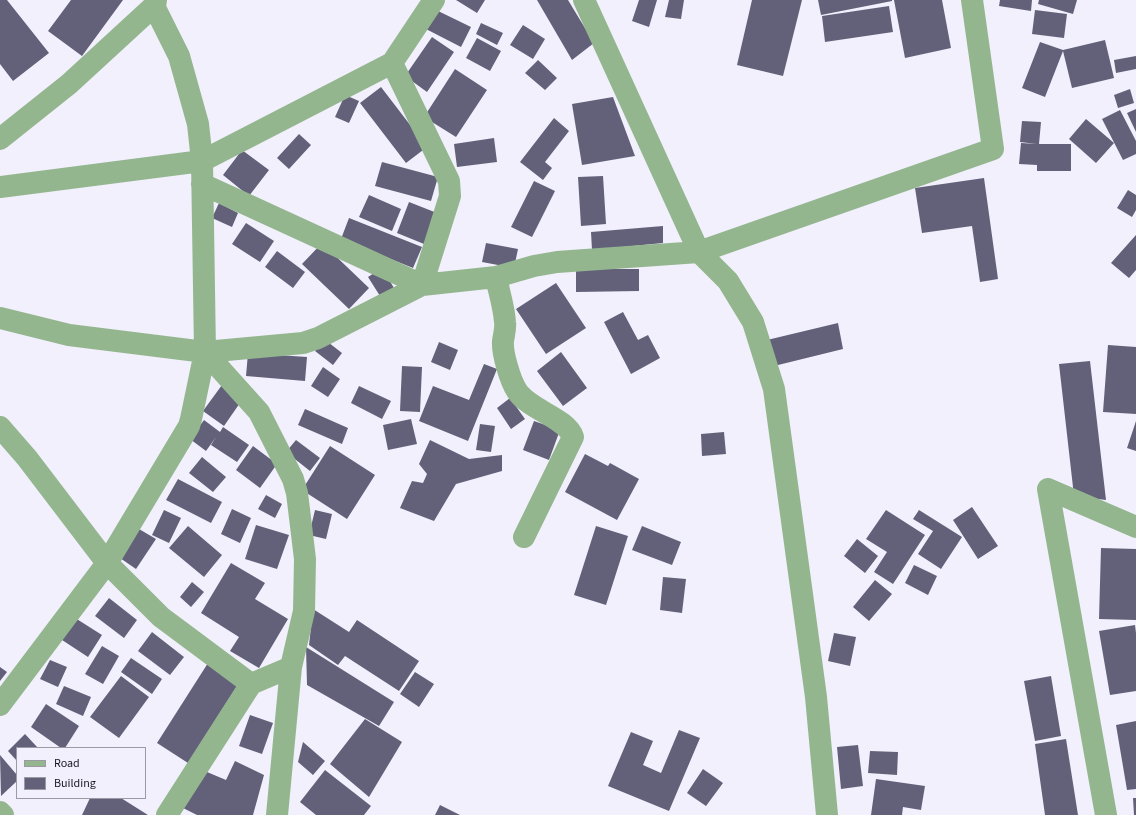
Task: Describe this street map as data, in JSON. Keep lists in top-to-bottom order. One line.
{"legend":["Road","Building"]}
